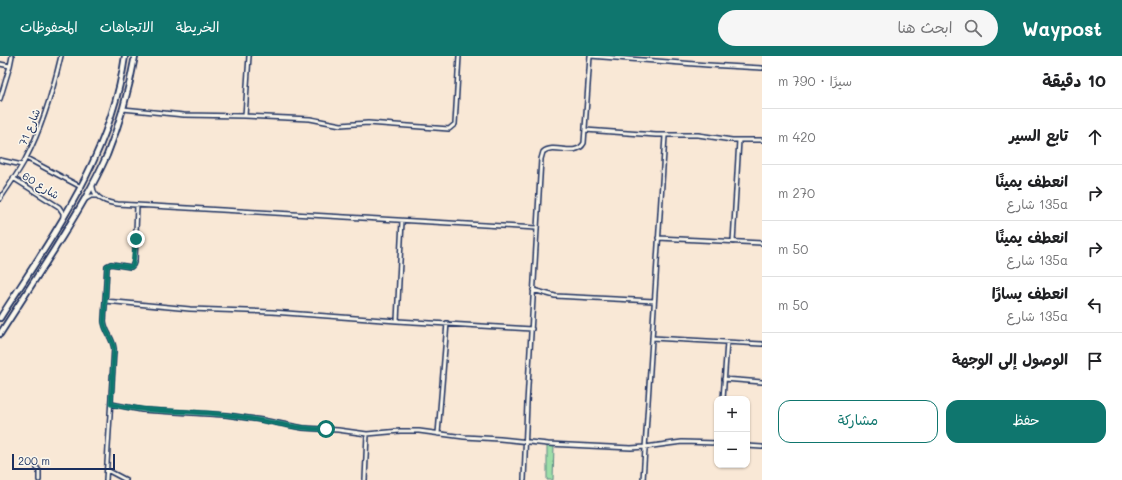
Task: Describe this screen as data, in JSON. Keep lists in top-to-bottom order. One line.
{"streets":{"street":["شارع 71","شارع 60"]},"crossings":[["شارع 71","شارع 60"]],"scale_bar":"200 m","page":{"header":"Waypost","search":"ابحث هنا","nav":["الخريطة","الاتجاهات","المحفوظات"],"heading":["10 دقيقة","سيرًا · 790 m"],"list":[["تابع السير","420 m"],["انعطف يمينًا","135a شارع","270 m"],["انعطف يمينًا","135a شارع","50 m"],["انعطف يسارًا","135a شارع","50 m"],"الوصول إلى الوجهة"],"buttons":["حفظ","مشاركة"],"map_buttons":["+","−"],"scale":"200 m"}}
